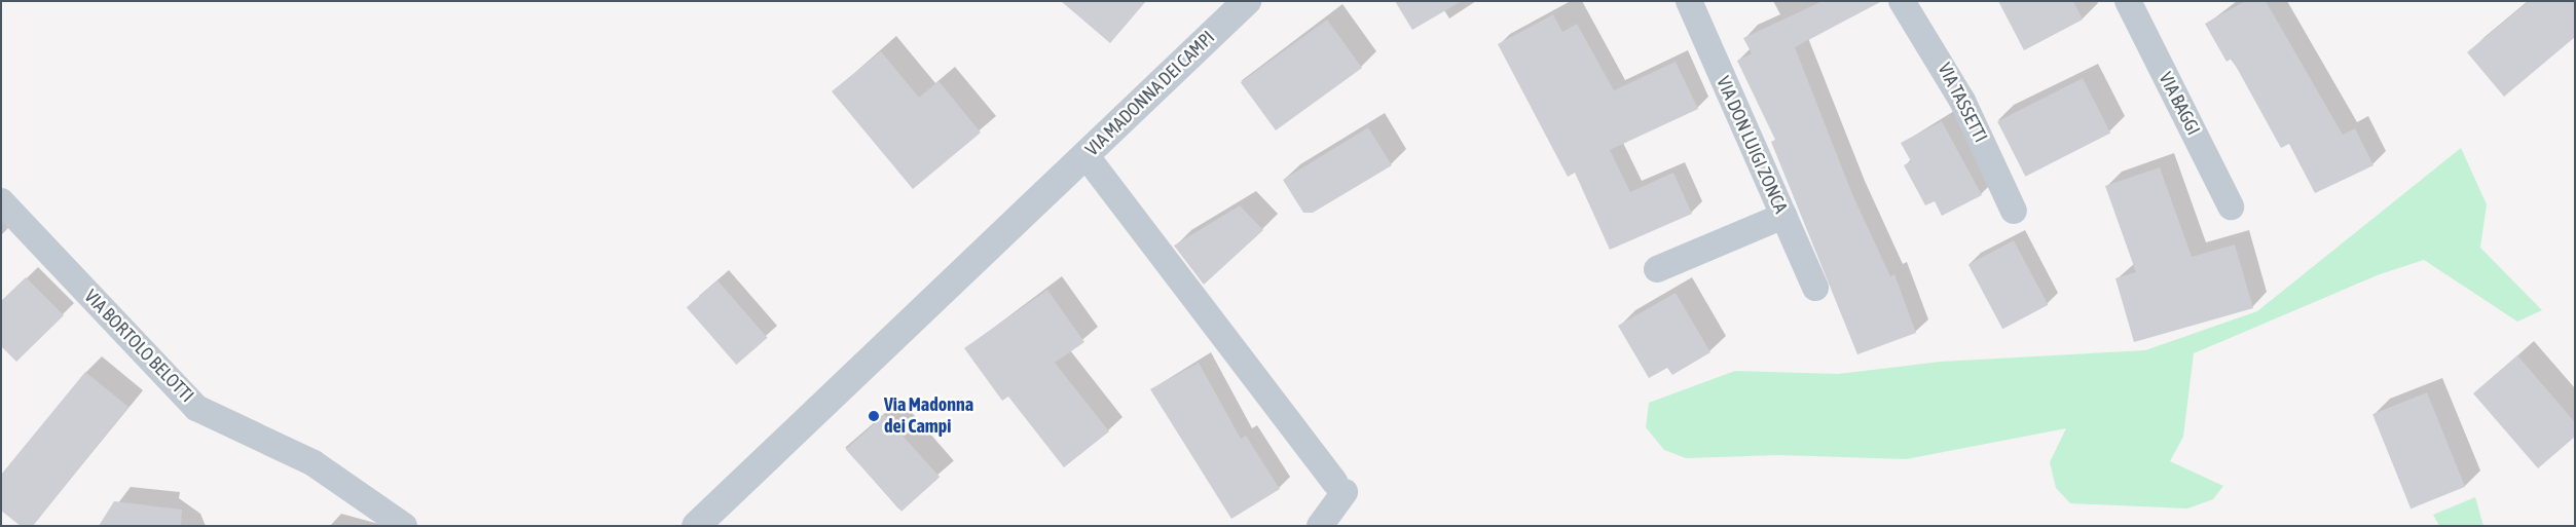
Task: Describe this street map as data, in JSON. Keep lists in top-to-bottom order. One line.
{"streets":{"street":["VIA MADONNA DEI CAMPI","VIA TASSETTI","VIA BAGGI","VIA DON LUIGI ZONCA","VIA BORTOLO BELOTTI"]},"places":["Via Madonna dei Campi"]}
